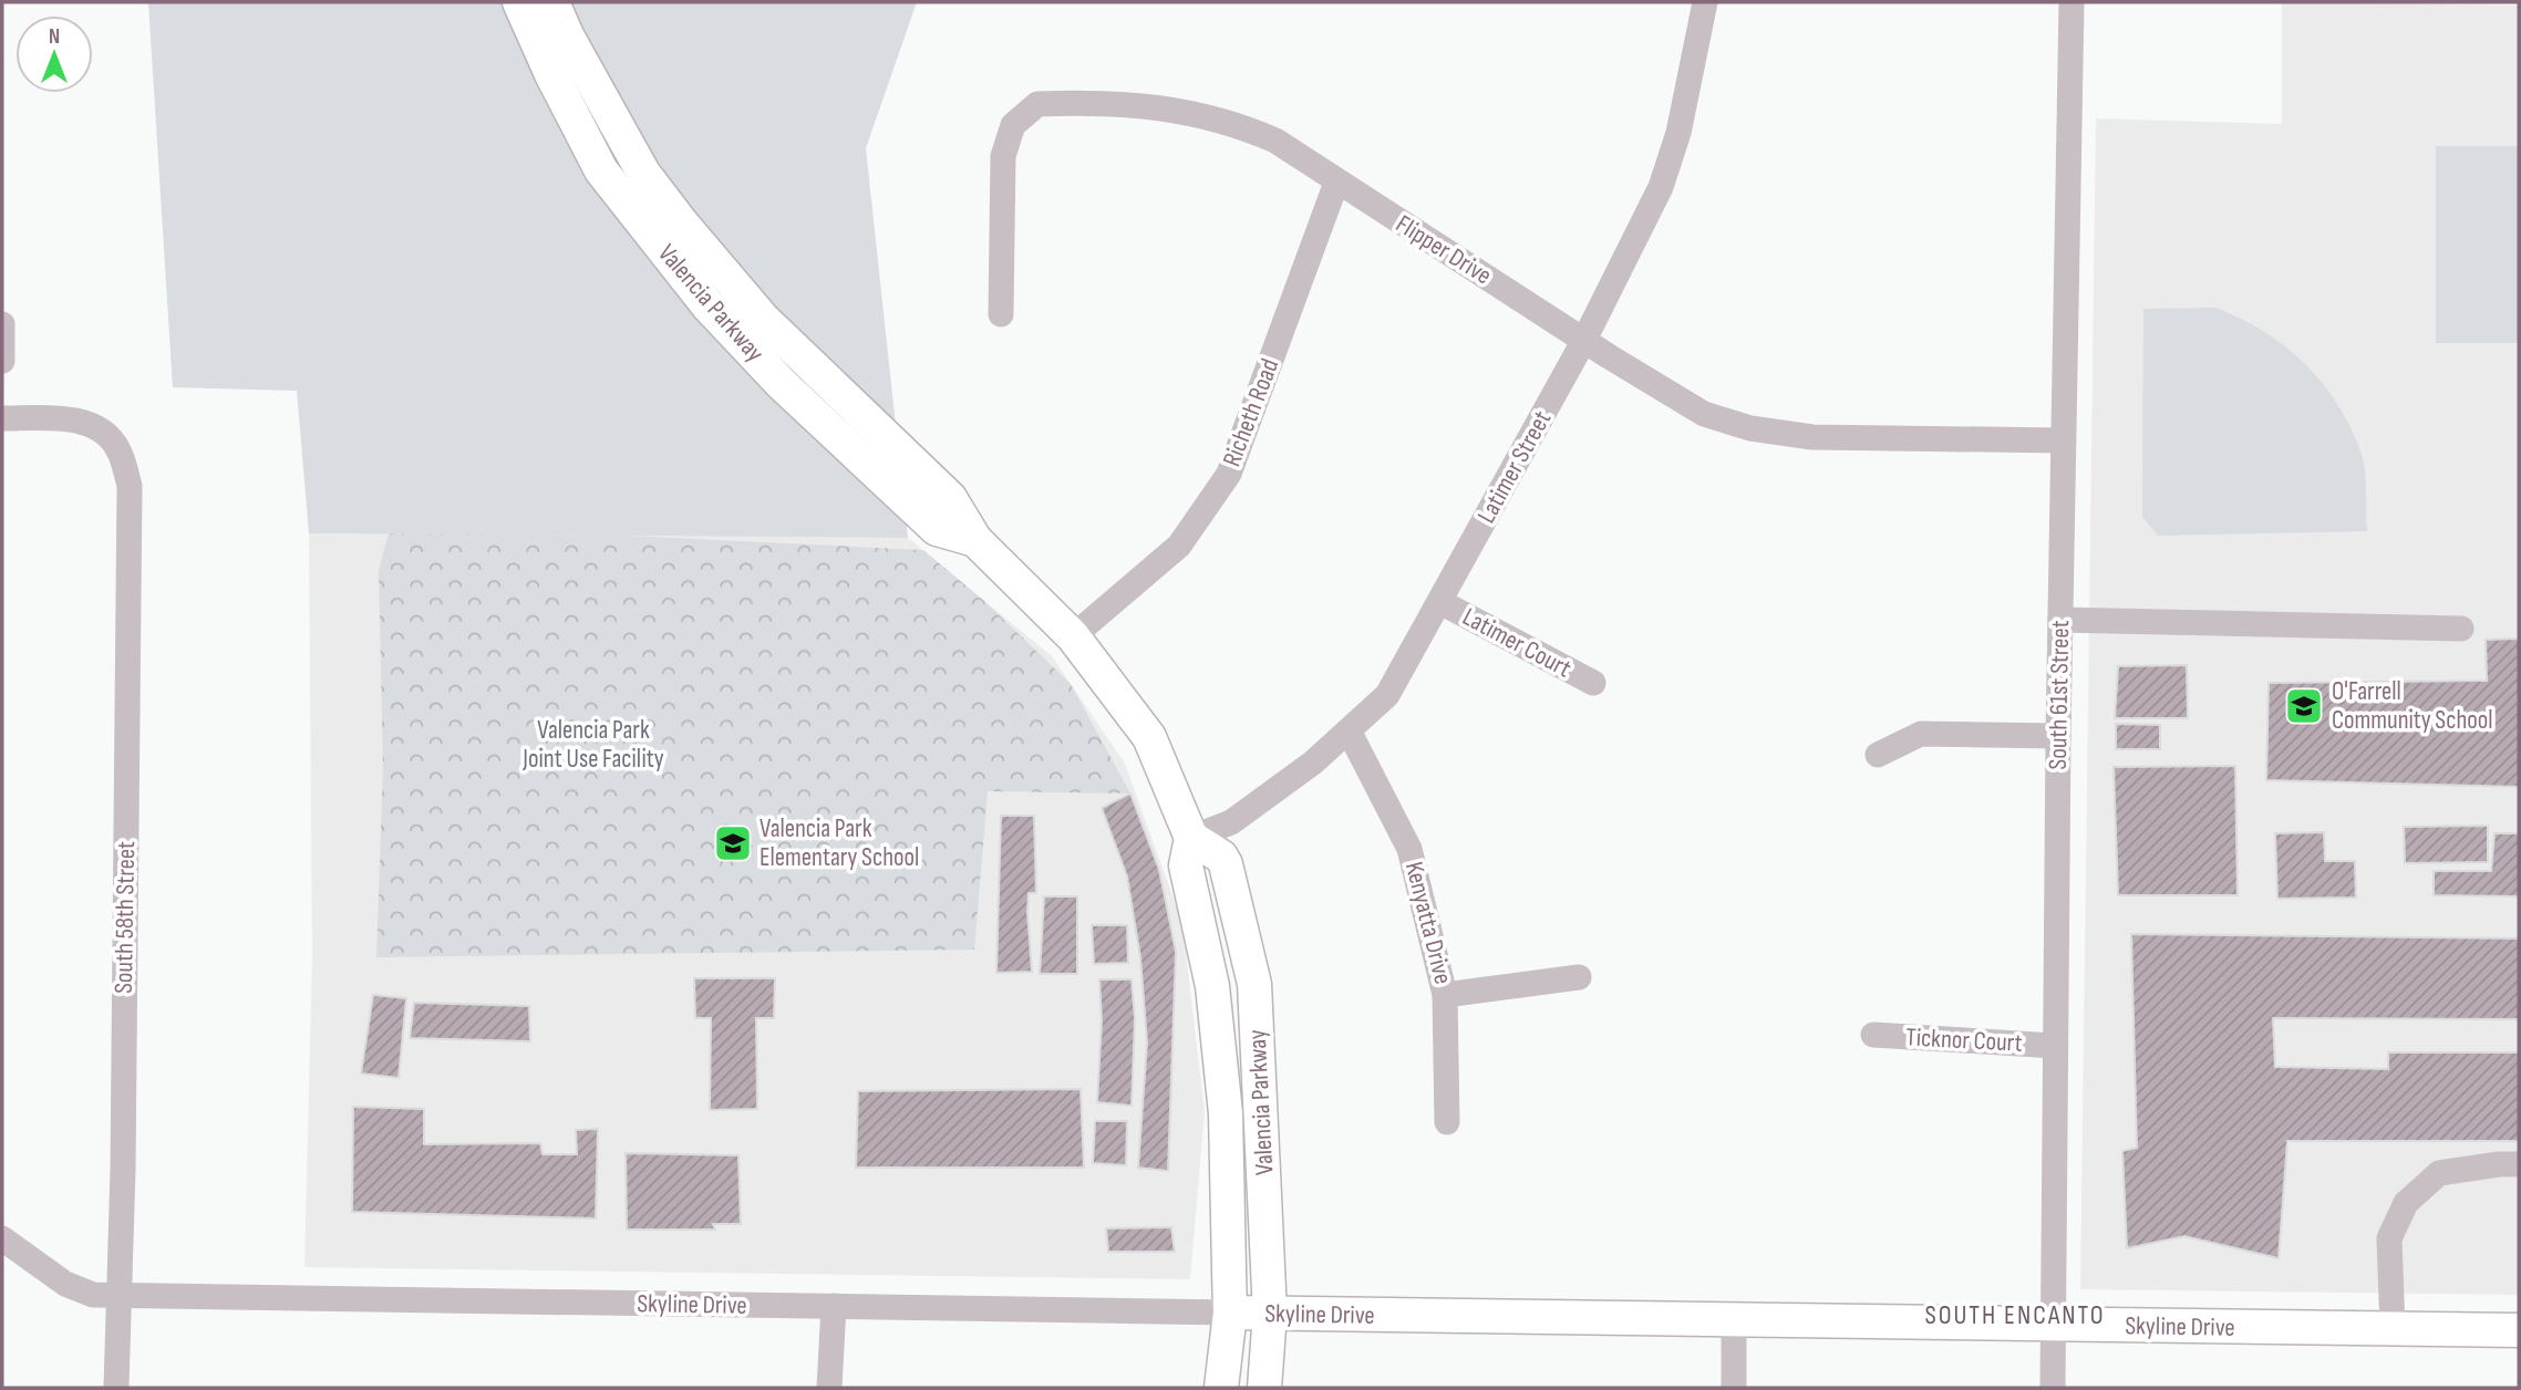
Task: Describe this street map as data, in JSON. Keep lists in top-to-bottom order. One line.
{"streets":{"main road":["Valencia Parkway","Skyline Drive"],"street":["Flipper Drive","Richeth Road","Latimer Street","Latimer Court","South 61st Street","South 58th Street","Kenyatta Drive","Ticknor Court"]},"crossings":[["Flipper Drive","Richeth Road"],["Flipper Drive","Latimer Street"],["Flipper Drive","South 61st Street"],["Valencia Parkway","Richeth Road"],["Valencia Parkway","Latimer Street"],["Valencia Parkway","Skyline Drive"],["Latimer Street","Latimer Court"],["Latimer Street","Kenyatta Drive"],["South 61st Street","Ticknor Court"],["South 61st Street","Skyline Drive"],["South 58th Street","Skyline Drive"]],"districts":["SOUTH ENCANTO"],"parks":["Valencia Park Joint Use Facility"],"places":{"school or university":["O'Farrell Community School","Valencia Park Elementary School"]},"north":"top"}
